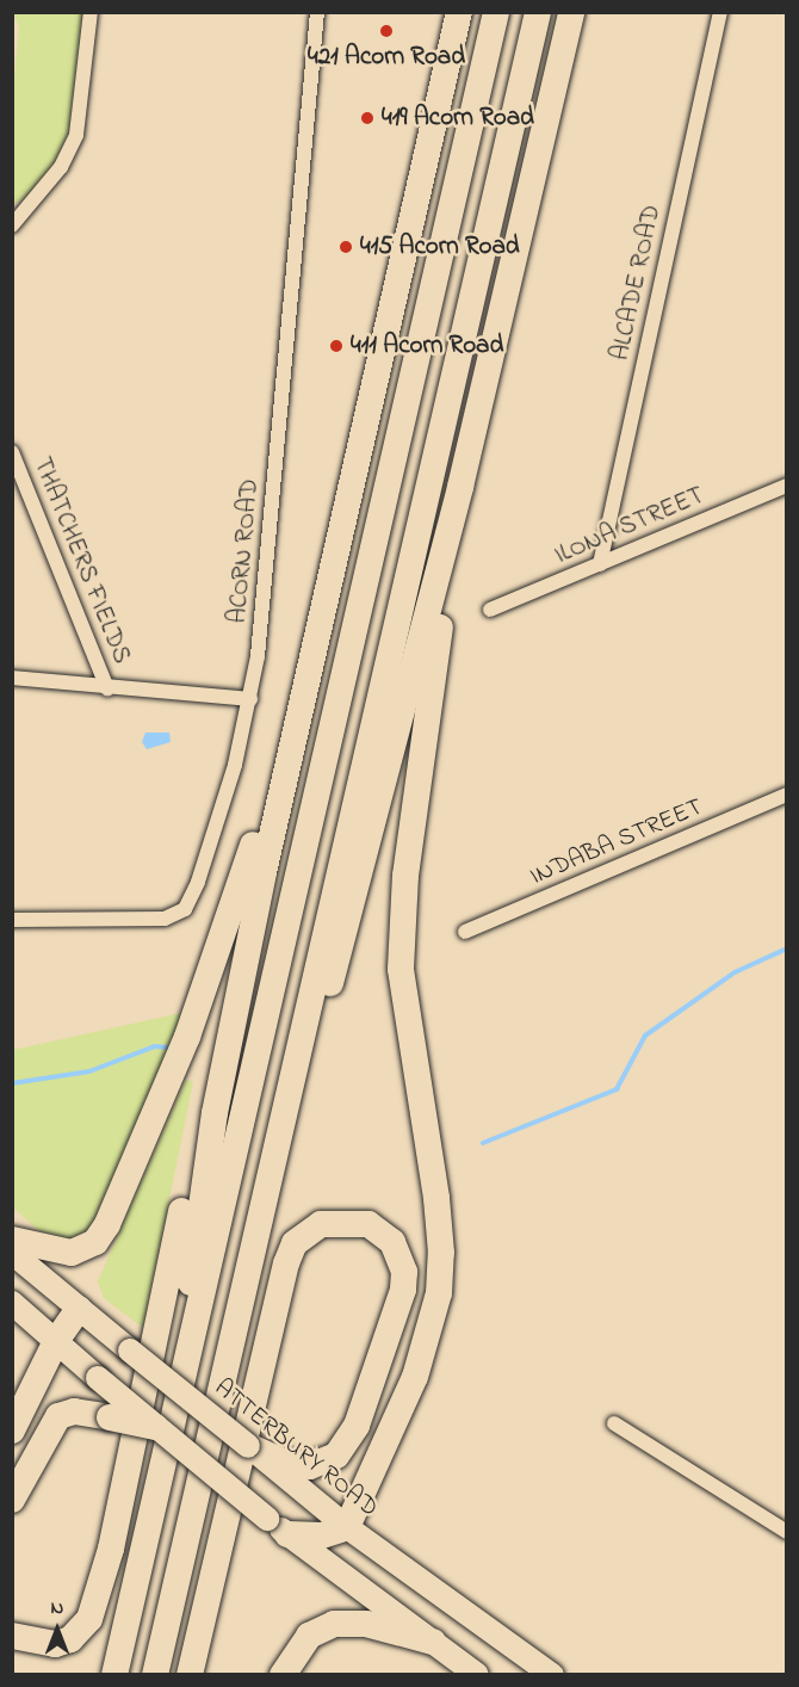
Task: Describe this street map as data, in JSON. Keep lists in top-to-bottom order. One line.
{"streets":{"main road":["ATTERBURY ROAD"],"street":["ALCADE ROAD","ILONA STREET","ACORN ROAD","THATCHERS FIELDS","INDABA STREET"]},"crossings":[["ALCADE ROAD","ILONA STREET"],["ACORN ROAD","THATCHERS FIELDS"]],"places":["421 Acorn Road","419 Acorn Road","415 Acorn Road","411 Acorn Road"],"north":"top"}
